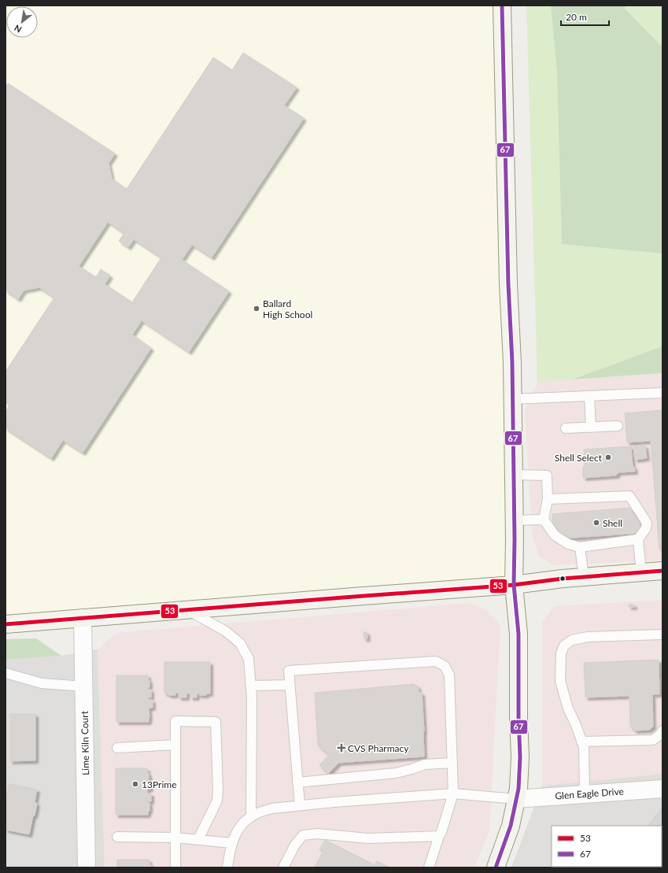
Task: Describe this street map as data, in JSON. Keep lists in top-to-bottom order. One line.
{"streets":{"street":["Lime Kiln Court","Glen Eagle Drive"]},"places":{"other":["Ballard High School","Shell Select","Shell","13Prime"],"health":["CVS Pharmacy"]},"lines":["transit line 67","transit line 53"],"legend":["53","67"],"scale_bar":"20 m","north":"bottom left"}
